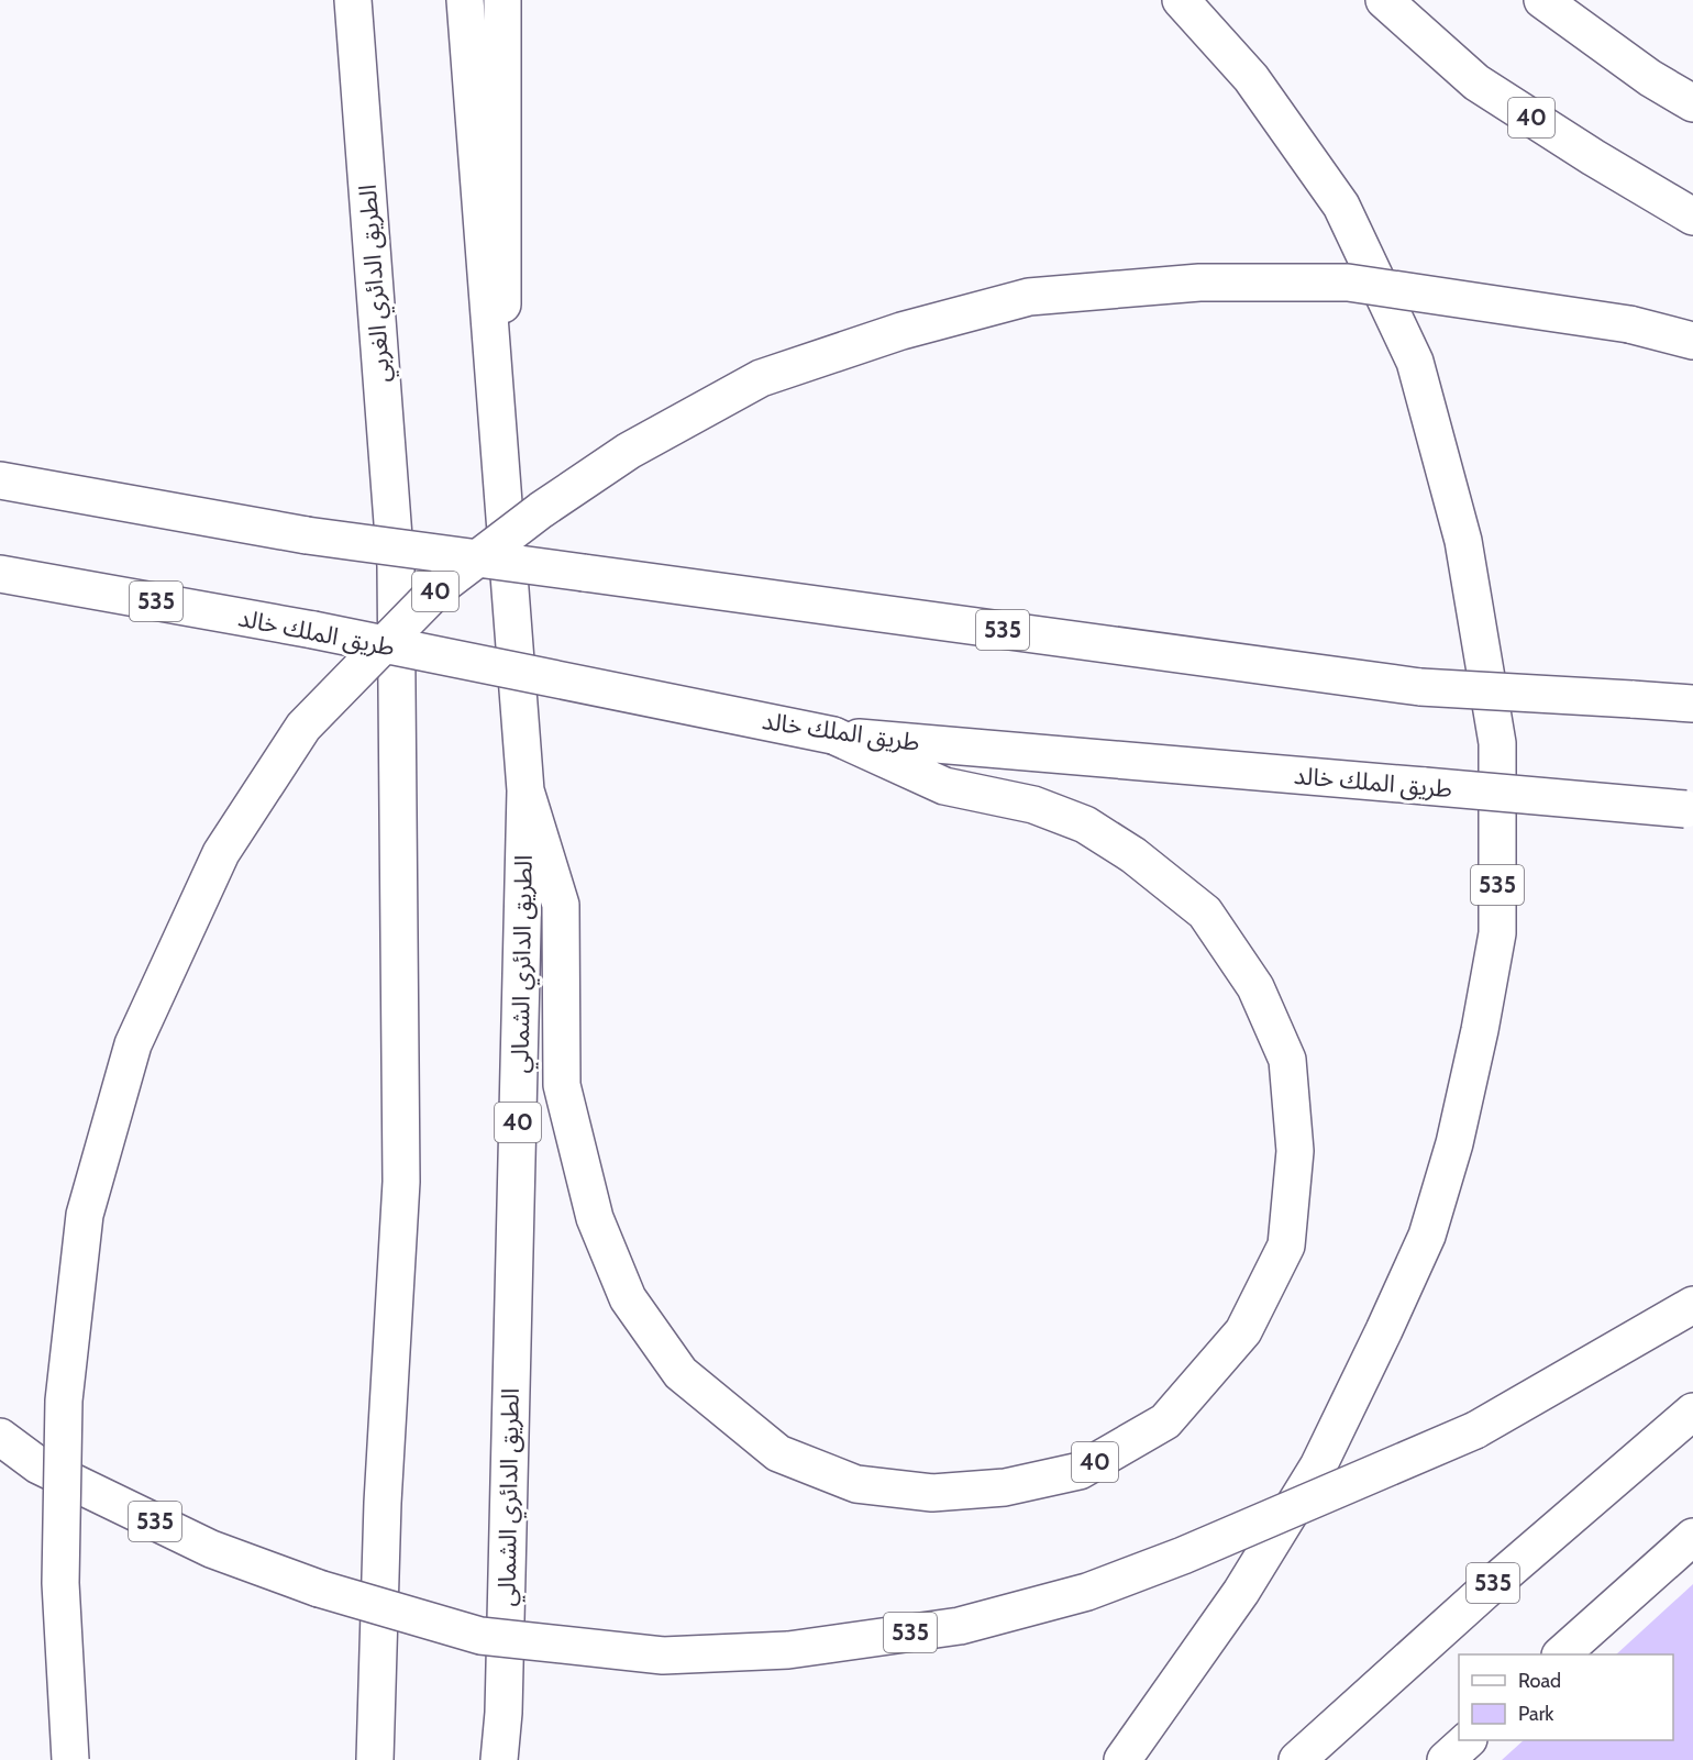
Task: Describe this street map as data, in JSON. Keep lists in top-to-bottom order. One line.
{"streets":{"main road":["40","الطريق الدائري الغربي","535","طريق الملك خالد","الطريق الدائري الشمالي"]},"crossings":[["40","طريق الملك خالد"],["40","الطريق الدائري الشمالي"]],"legend":["Road","Park"]}
